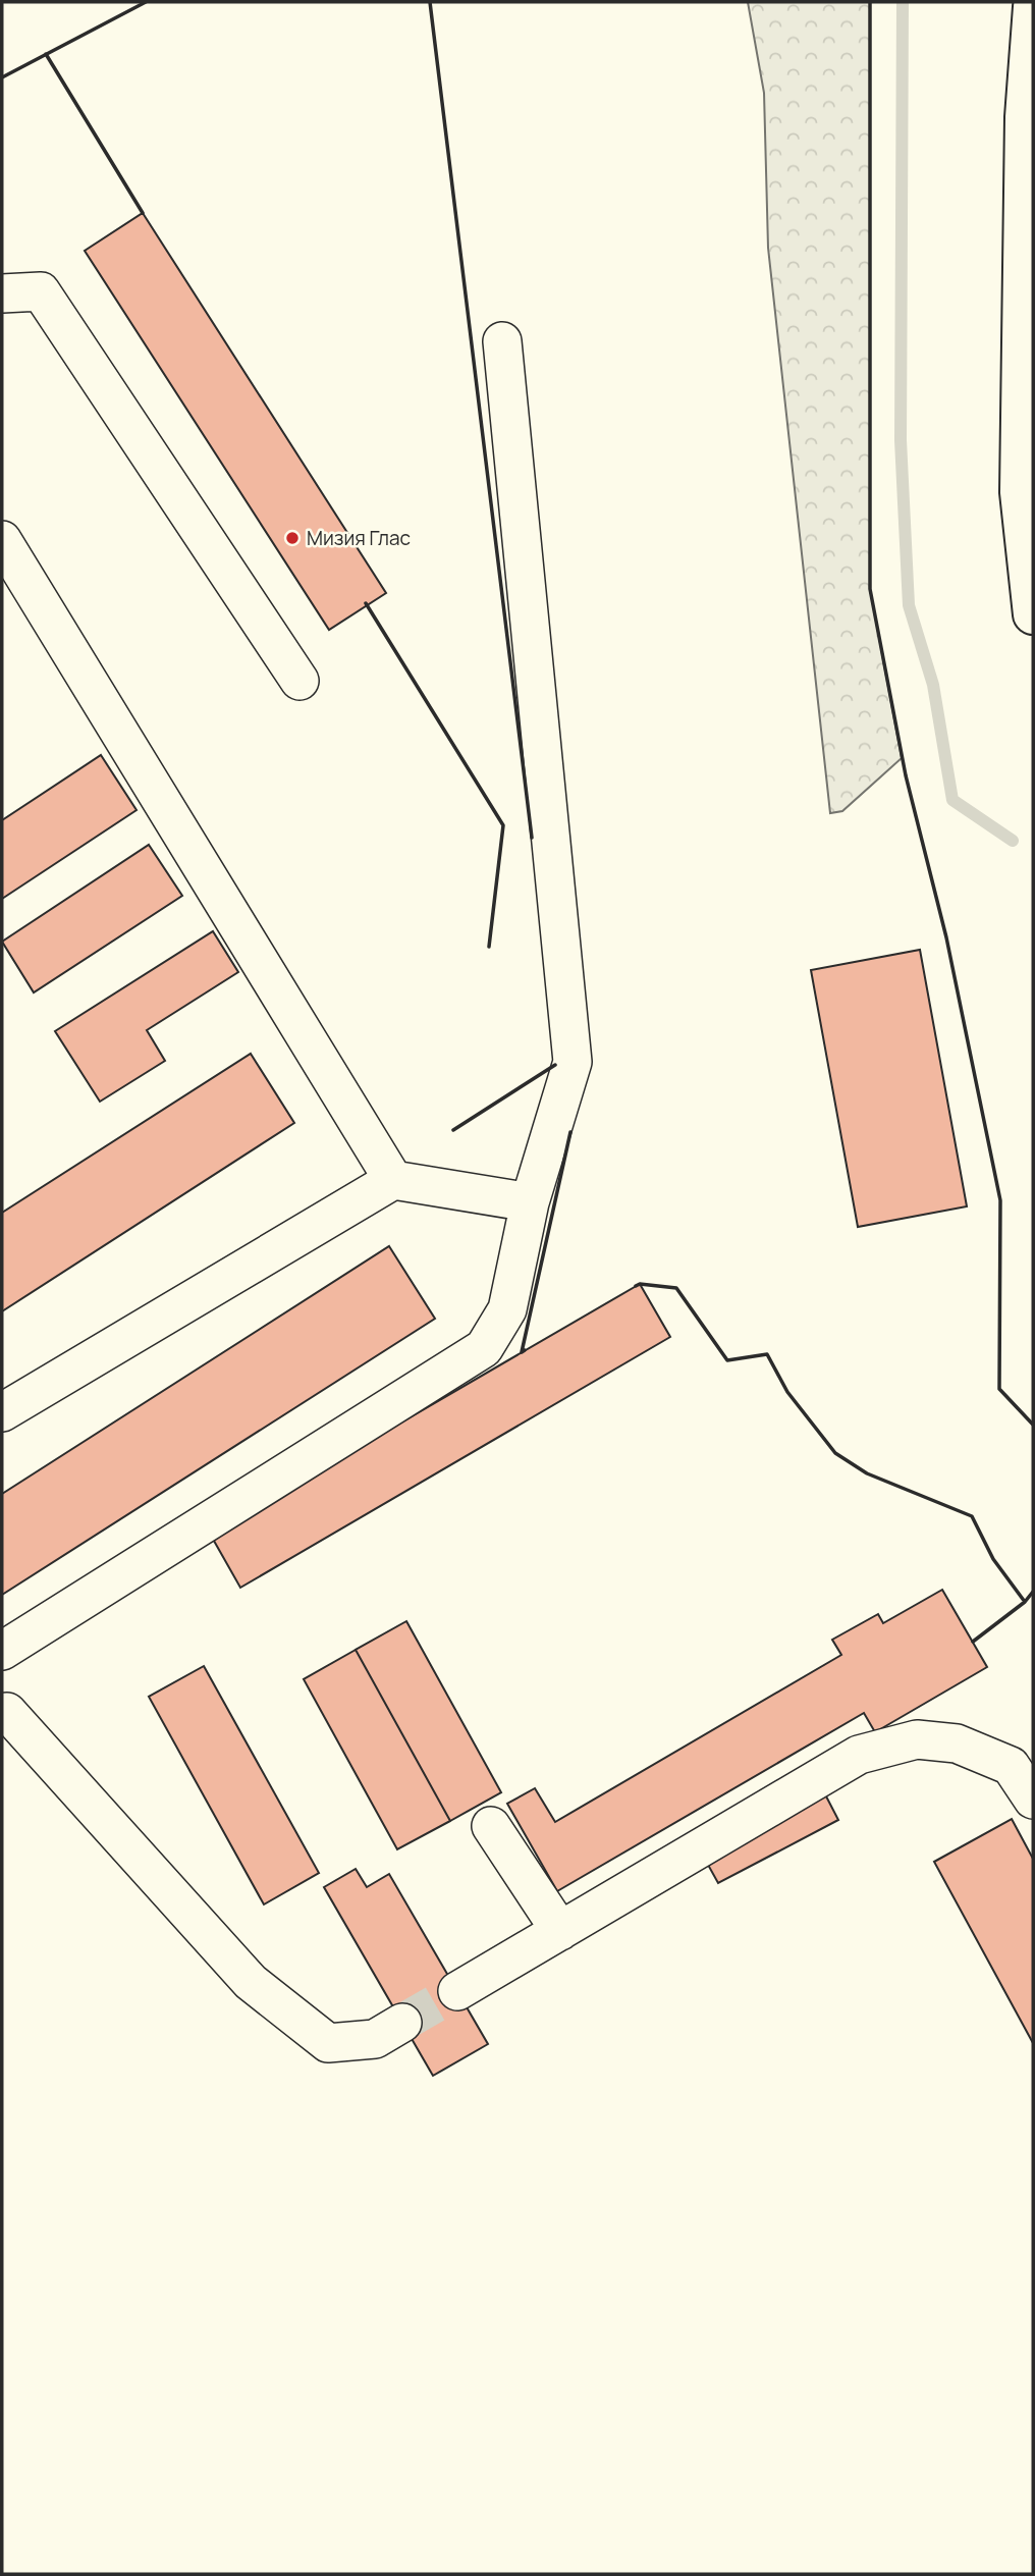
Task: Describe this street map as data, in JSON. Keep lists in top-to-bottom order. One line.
{"places":["Мизия Глас"]}
